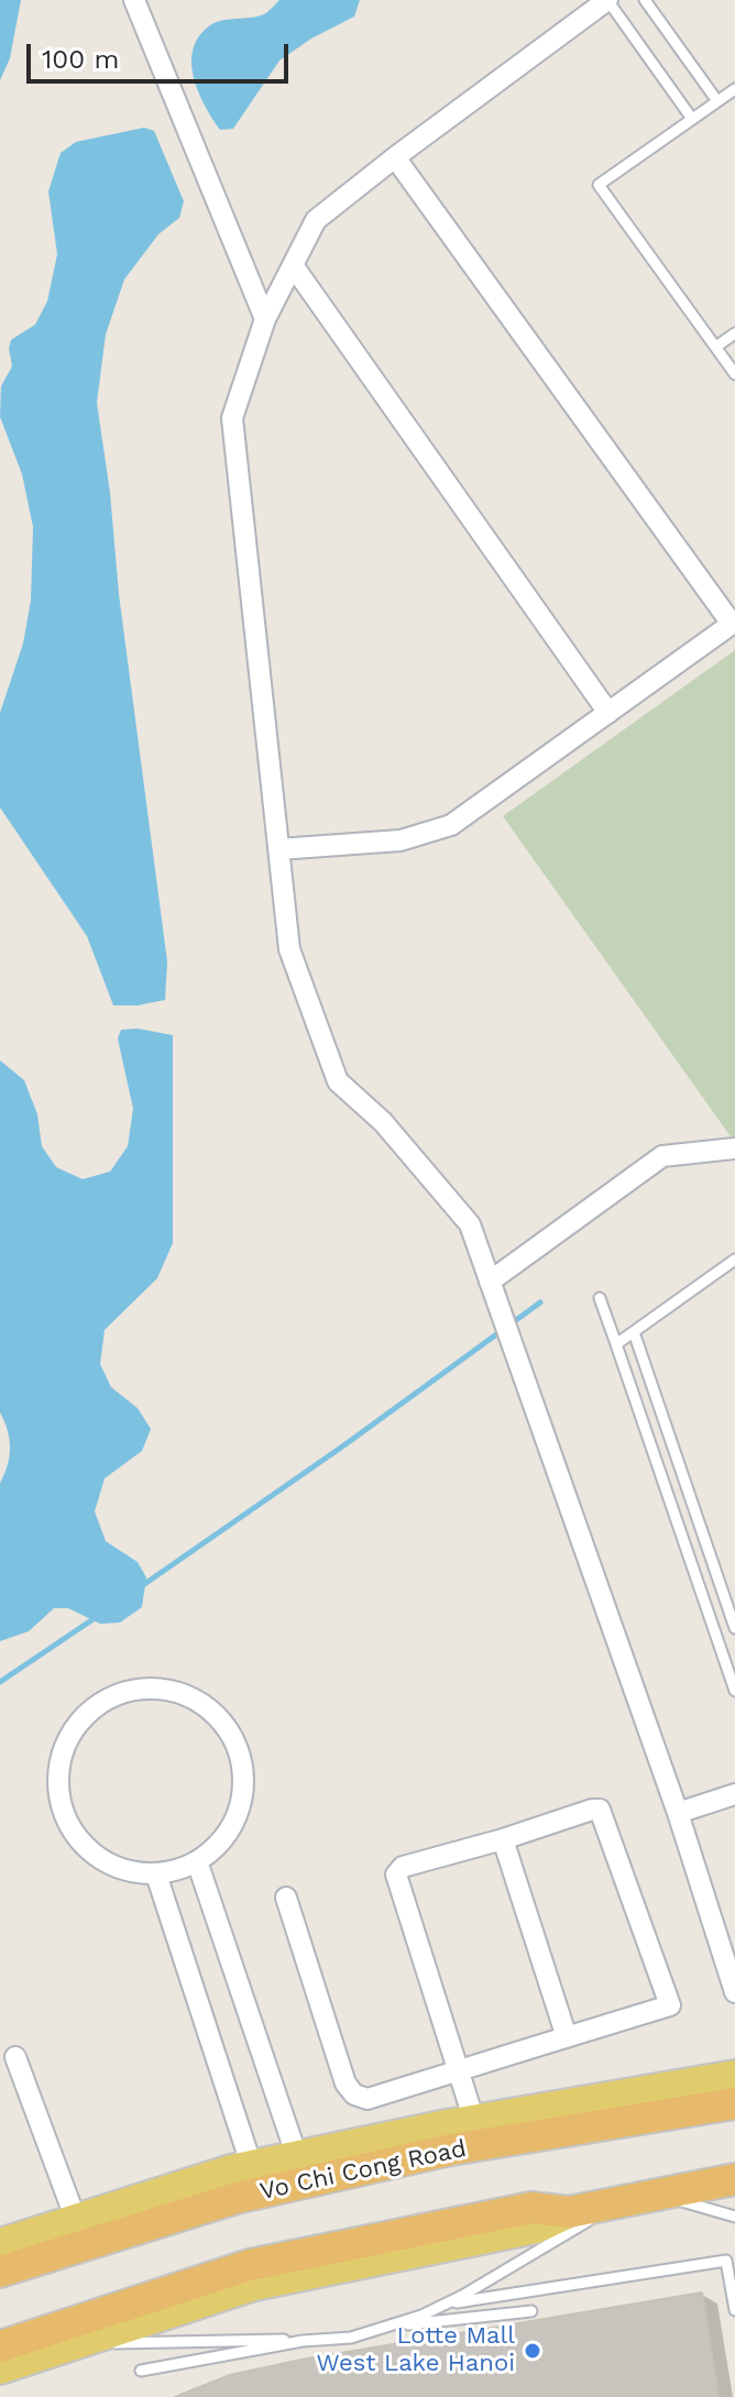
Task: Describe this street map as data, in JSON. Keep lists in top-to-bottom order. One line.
{"streets":{"highway":["Vo Chi Cong Road"]},"places":["Lotte Mall West Lake Hanoi"],"scale_bar":"100 m"}
